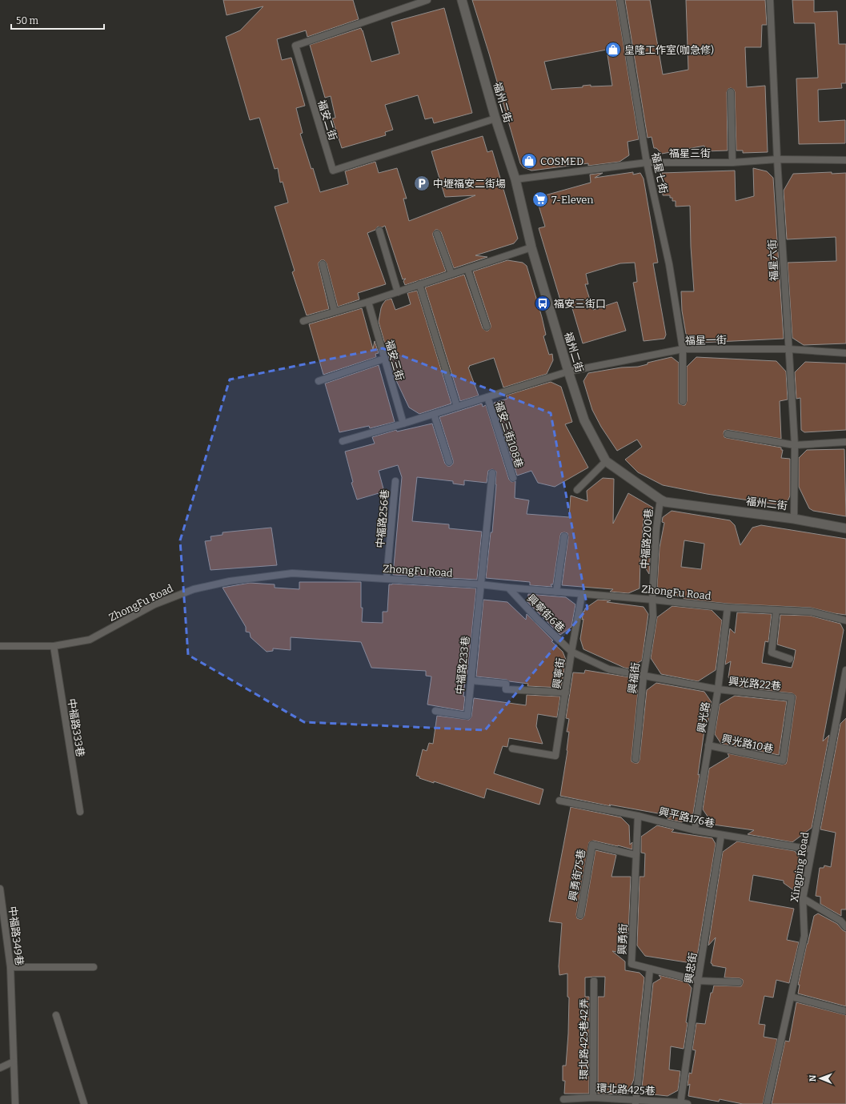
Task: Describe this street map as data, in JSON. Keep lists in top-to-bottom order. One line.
{"streets":{"street":["福州二街"],"lane":["福安二街","福星三街","福星七街","福星六街","福星一街","福安三街","福安三街108巷","中福路256巷","中福路200巷","ZhongFu Road","興寧街6巷","中福路233巷","興寧街","興福街","興光路22巷","興光路","中福路333巷","興光路10巷","興平路176巷","Xingping Road","興勇街75巷","中福路349巷","興勇街","興忠街","環北路425巷42弄","環北路425巷"]},"crossings":[["福州二街","福安二街"],["福州二街","福星三街"],["福州二街","福星六街"],["福州二街","福星一街"],["福州二街","中福路200巷"],["福星三街","福星七街"],["福星三街","福星六街"],["福星七街","福星一街"],["福星六街","福星一街"],["中福路256巷","ZhongFu Road"],["中福路200巷","ZhongFu Road"],["中福路200巷","興福街"],["ZhongFu Road","興寧街6巷"],["ZhongFu Road","中福路233巷"],["ZhongFu Road","興寧街"],["ZhongFu Road","興福街"],["ZhongFu Road","興光路"],["ZhongFu Road","中福路333巷"],["興寧街6巷","興寧街"],["興寧街6巷","興福街"],["興寧街6巷","興光路22巷"],["興寧街6巷","興光路"],["興光路22巷","興光路"],["興光路22巷","興光路10巷"],["興光路","興光路10巷"],["興光路","興平路176巷"],["興平路176巷","Xingping Road"],["興平路176巷","興勇街"],["興平路176巷","興忠街"],["興勇街75巷","興勇街"],["興忠街","環北路425巷"],["環北路425巷42弄","環北路425巷"]],"places":{"shop":["皇隆工作室(咖急修)","COSMED"],"parking":["中壢福安二街場"],"supermarket":["7-Eleven"],"bus stop":["福安三街口"]},"scale_bar":"50 m","north":"left"}
